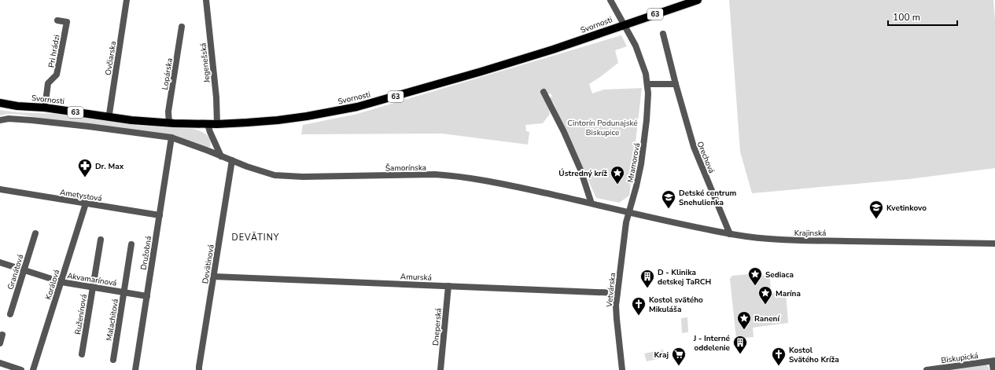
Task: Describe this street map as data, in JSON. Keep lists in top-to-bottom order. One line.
{"streets":{"main road":["63","Svornosti"],"street":["Pri hrádzi","Ovčiarska","Jegenešská","Lopárska","Orechová","Mramorová","Šamorínska","Ametystová","Krajinská","Družobná","Devätinová","Granátová","Amurská","Akvamarínová","Korálová","Vetvárska","Ruženínová","Malachitová","Dneperská","Biskupická"]},"crossings":[["Svornosti","Pri hrádzi"],["Svornosti","Ovčiarska"],["Svornosti","Jegenešská"],["Svornosti","Lopárska"],["Svornosti","Mramorová"],["Orechová","Krajinská"],["Mramorová","Šamorínska"],["Mramorová","Krajinská"],["Mramorová","Vetvárska"],["Šamorínska","Krajinská"],["Šamorínska","Družobná"],["Šamorínska","Devätinová"],["Šamorínska","Vetvárska"],["Ametystová","Družobná"],["Ametystová","Korálová"],["Krajinská","Vetvárska"],["Družobná","Akvamarínová"],["Devätinová","Amurská"],["Granátová","Akvamarínová"],["Amurská","Vetvárska"],["Amurská","Dneperská"],["Akvamarínová","Korálová"],["Akvamarínová","Ruženínová"],["Akvamarínová","Malachitová"]],"districts":["DEVÄTINY"],"parks":["Cintorín Podunajské Biskupice"],"places":{"pharmacy":["Dr. Max"],"place":["Ústredný kríž","Sediaca","Marína","Ranení"],"school or university":["Detské centrum Snehulienka","Kvetinkovo"],"building":["D - Klinika detskej TaRCH","J - Interné oddelenie"],"church":["Kostol svätého Mikuláša","Kostol Svätého Kríža"],"supermarket":["Kraj"]},"scale_bar":"100 m"}
